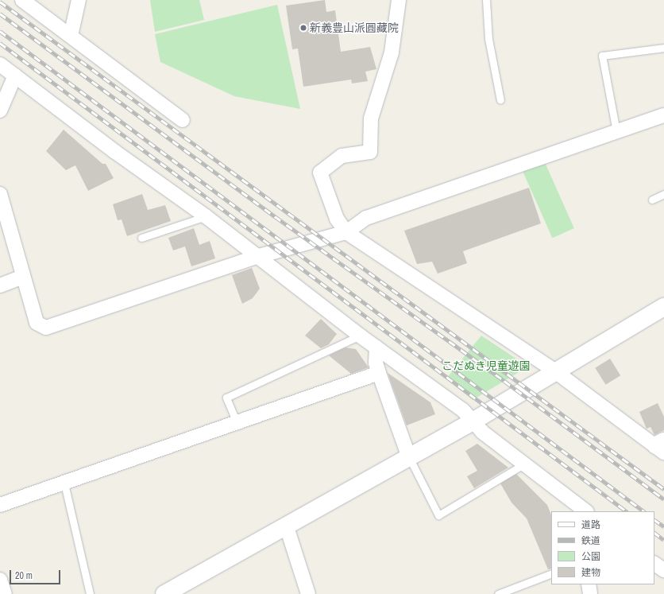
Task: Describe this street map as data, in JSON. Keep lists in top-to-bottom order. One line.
{"parks":["こだぬき児童遊園"],"places":["新義豊山派圓藏院"],"legend":["道路","鉄道","公園","建物"],"scale_bar":"20 m"}
